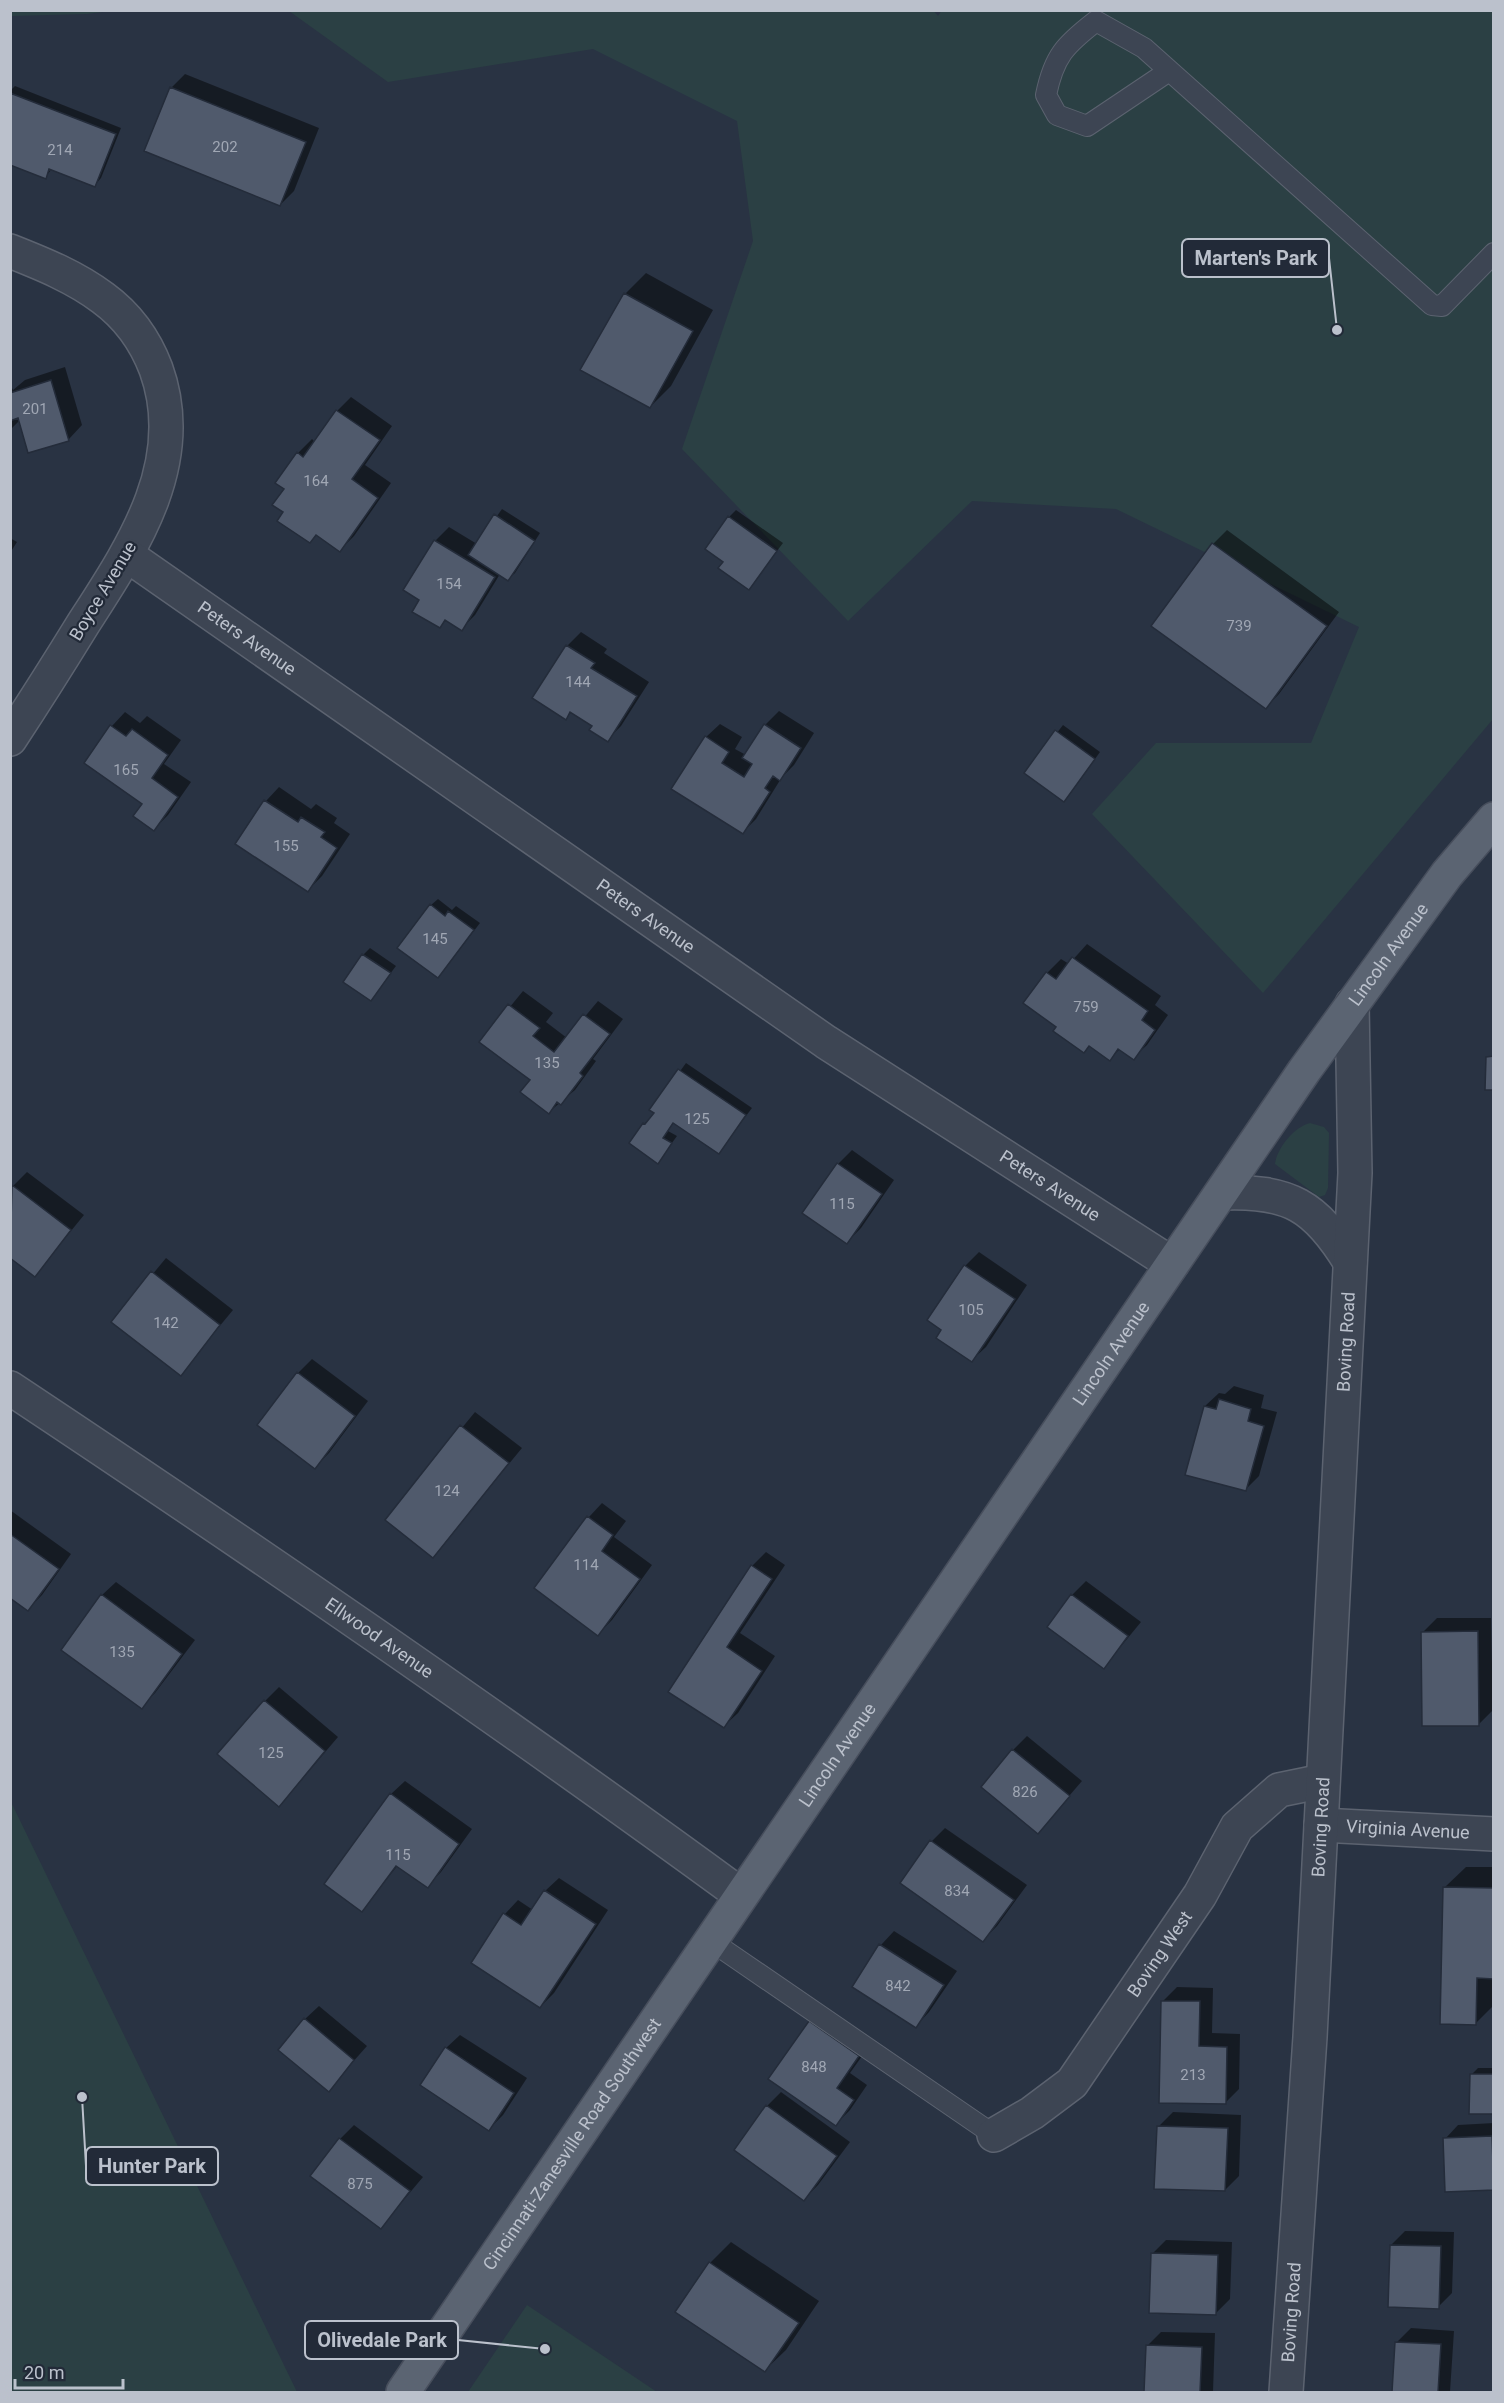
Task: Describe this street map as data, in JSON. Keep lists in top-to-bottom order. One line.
{"streets":{"main road":["Lincoln Avenue","Cincinnati-Zanesville Road Southwest"],"street":["Boyce Avenue","Peters Avenue","Boving Road","Ellwood Avenue","Virginia Avenue","Boving West"]},"crossings":[["Boyce Avenue","Peters Avenue"],["Peters Avenue","Lincoln Avenue"],["Lincoln Avenue","Boving Road"],["Lincoln Avenue","Ellwood Avenue"],["Lincoln Avenue","Cincinnati-Zanesville Road Southwest"],["Boving Road","Virginia Avenue"],["Boving Road","Boving West"],["Ellwood Avenue","Cincinnati-Zanesville Road Southwest"]],"places":["Marten's Park","Hunter Park","Olivedale Park"],"house_numbers":["202","214","201","164","154","739","144","165","155","145","759","135","125","115","105","142","124","114","135","125","826","115","834","842","848","213","875"],"scale_bar":"20 m"}
